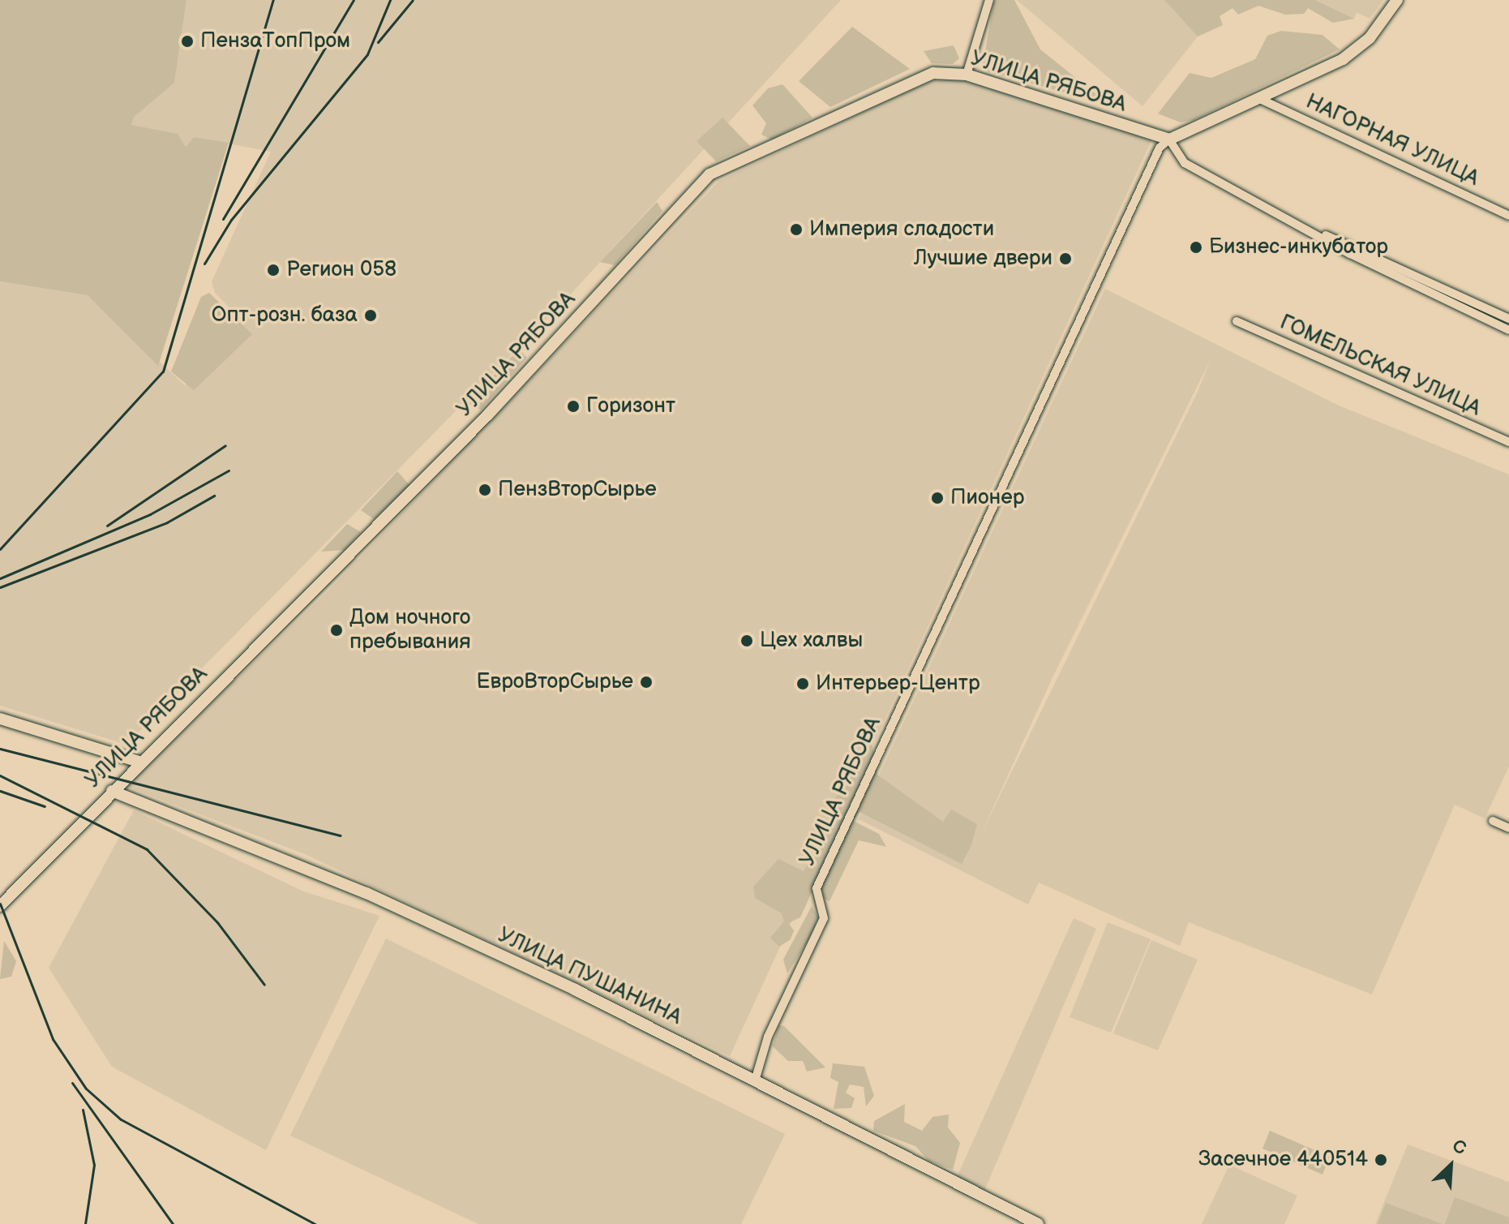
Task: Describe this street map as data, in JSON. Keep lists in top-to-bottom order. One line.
{"streets":{"street":["УЛИЦА РЯБОВА","НАГОРНАЯ УЛИЦА","ГОМЕЛЬСКАЯ УЛИЦА","УЛИЦА ПУШАНИНА"]},"crossings":[["УЛИЦА РЯБОВА","УЛИЦА ПУШАНИНА"]],"places":["ПензаТопПром","Империя сладости","Бизнес-инкубатор","Лучшие двери","Регион 058","Опт-розн. база","Горизонт","ПензВторСырье","Пионер","Дом ночного пребывания","Цех халвы","ЕвроВторСырье","Интерьер-Центр","Засечное 440514"],"north":"top right"}
